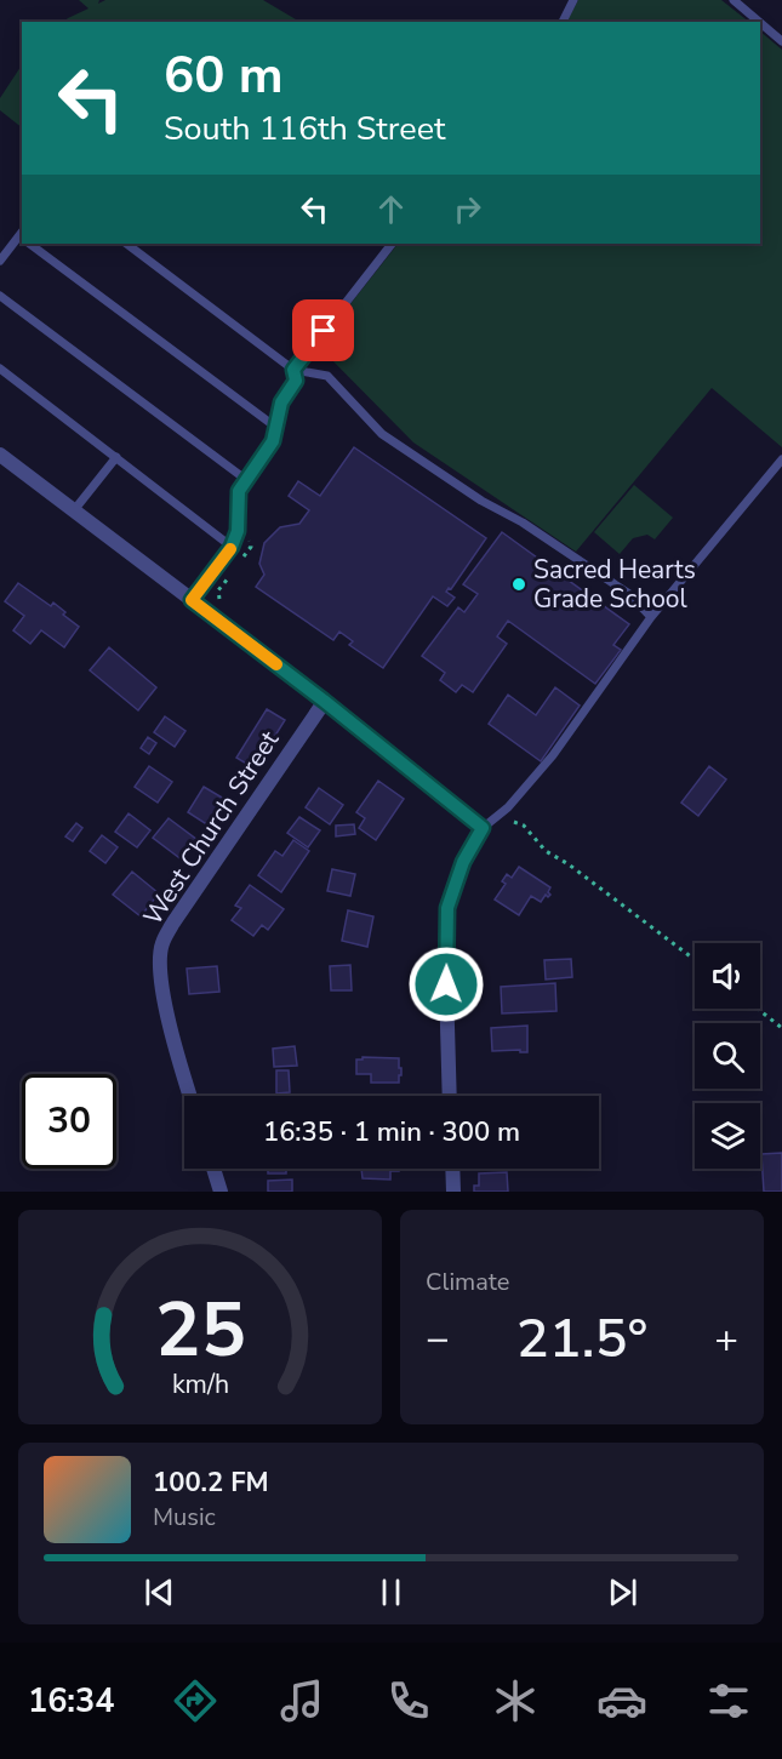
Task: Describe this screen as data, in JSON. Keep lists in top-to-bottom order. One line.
{"streets":{"street":["West Church Street"]},"places":["Sacred Hearts Grade School"],"page":{"turn":["60 m","South 116th Street"],"limit":"30","trip":"16:35 · 1 min · 300 m","tile":"Climate","heat":["−","21.5°","+"],"song":["100.2 FM","Music"],"tabs":"16:34","gauge":["25","km/h"]}}
